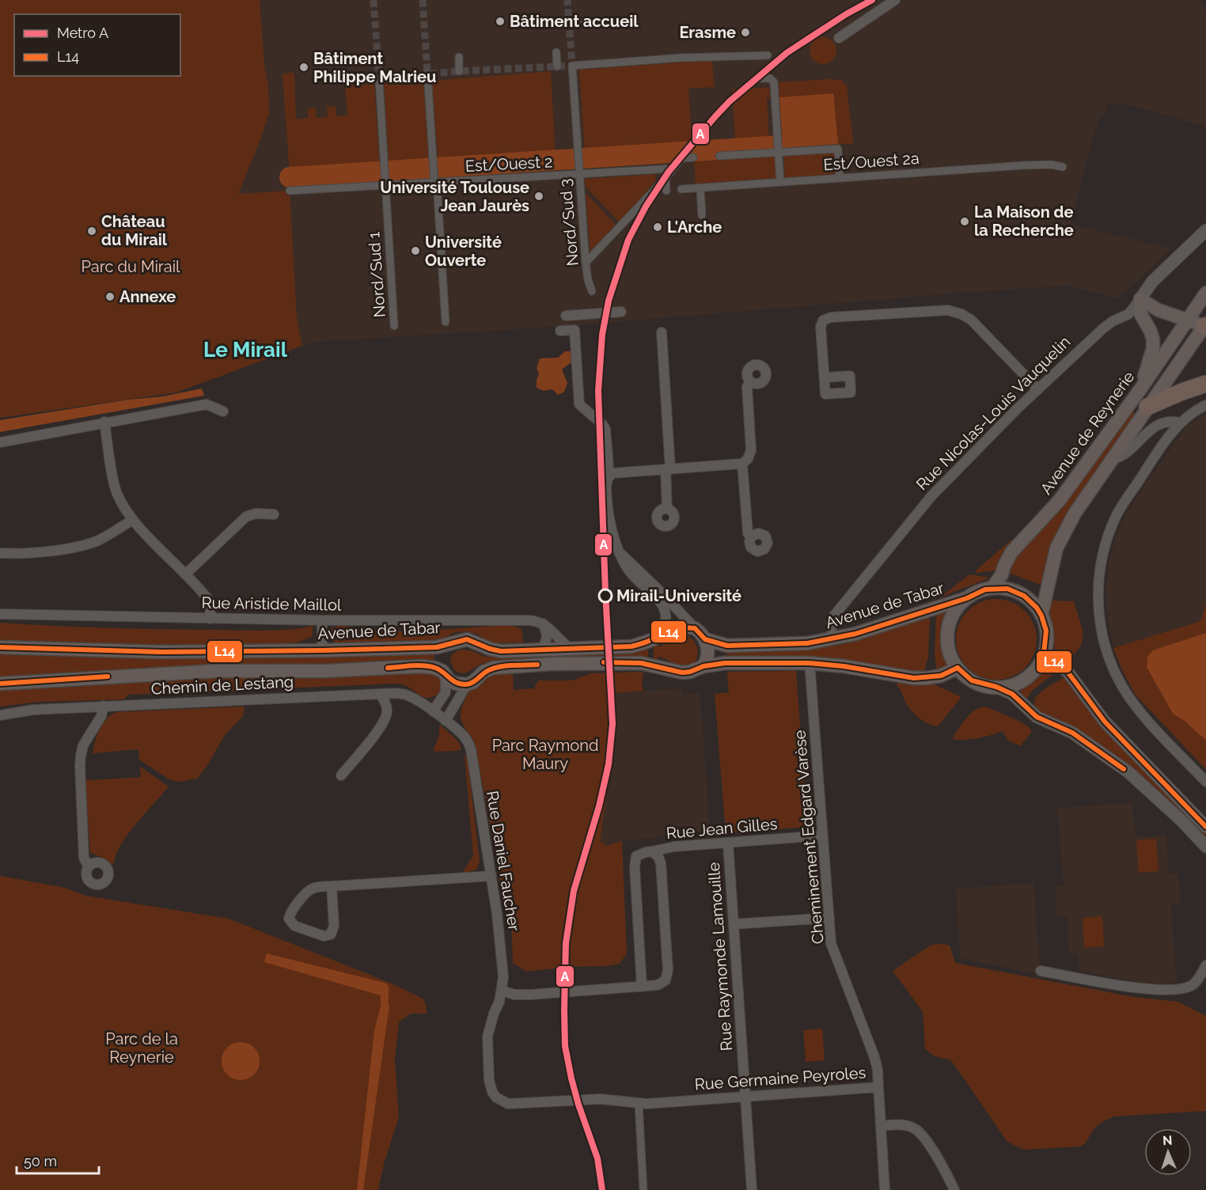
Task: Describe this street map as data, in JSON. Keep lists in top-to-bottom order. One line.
{"streets":{"main road":["Avenue de Reynerie","Avenue de Tabar"],"street":["Est/Ouest 2a","Est/Ouest 2","Nord/Sud 3","Nord/Sud 1","Rue Nicolas-Louis Vauquelin","Rue Aristide Maillol","Chemin de Lestang","Rue Jean Gilles","Cheminement Edgard Varèse","Rue Daniel Faucher","Rue Raymonde Lamouille","Rue Germaine Peyroles"]},"crossings":[["Est/Ouest 2","Nord/Sud 3"],["Est/Ouest 2","Nord/Sud 1"],["Rue Nicolas-Louis Vauquelin","Avenue de Tabar"],["Avenue de Reynerie","Avenue de Tabar"],["Chemin de Lestang","Rue Daniel Faucher"],["Rue Jean Gilles","Cheminement Edgard Varèse"],["Rue Jean Gilles","Rue Daniel Faucher"],["Rue Jean Gilles","Rue Raymonde Lamouille"],["Cheminement Edgard Varèse","Rue Germaine Peyroles"],["Rue Daniel Faucher","Rue Germaine Peyroles"],["Rue Raymonde Lamouille","Rue Germaine Peyroles"]],"districts":["Le Mirail"],"parks":["Parc du Mirail","Parc Raymond Maury","Parc de la Reynerie"],"places":["Bâtiment accueil","Erasme","Bâtiment Philippe Malrieu","Université Toulouse Jean Jaurès","La Maison de la Recherche","L'Arche","Château du Mirail","Université Ouverte","Annexe","Mirail-Université"],"lines":["metro line A","transit line L14"],"legend":["Metro A","L14"],"scale_bar":"50 m","north":"top"}
